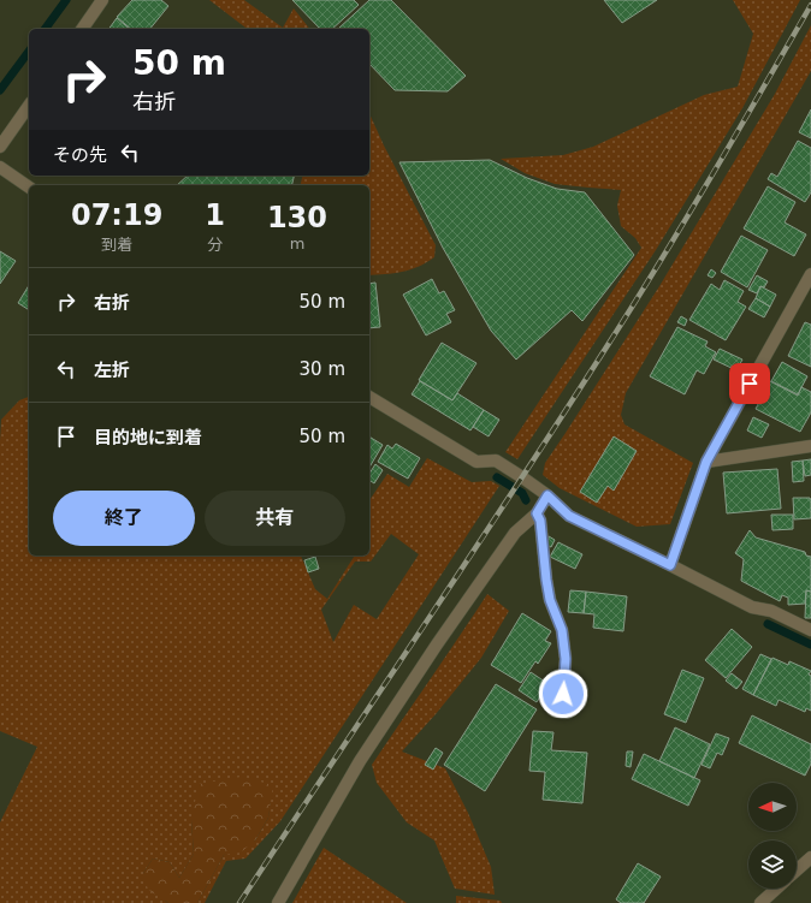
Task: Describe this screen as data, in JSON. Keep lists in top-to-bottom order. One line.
{"north":"left","page":{"turn":["50 m","右折"],"then":"その先","eta":["07:19","到着","1","分","130","m"],"list":[{"name":"右折","value":"50 m"},{"name":"左折","value":"30 m"},{"name":"目的地に到着","value":"50 m"}],"buttons":["終了","共有"]}}
